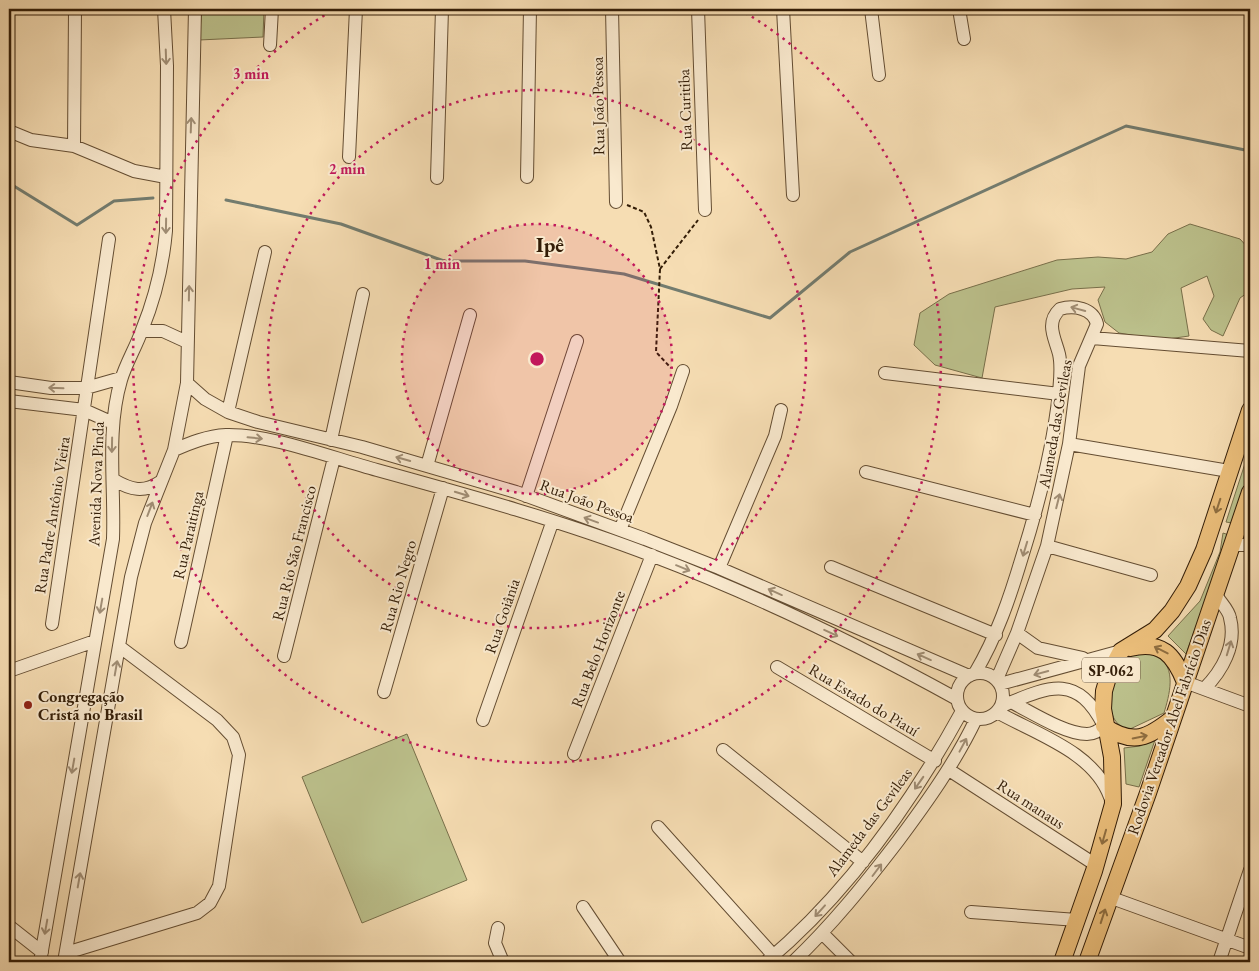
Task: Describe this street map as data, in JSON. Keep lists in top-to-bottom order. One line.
{"streets":{"main road":["SP-062","Rodovia Vereador Abel Fabrício Dias"],"street":["Rua João Pessoa","Rua Curitiba","Alameda das Gevileas","Avenida Nova Pinda","Rua Padre Antônio Vieira","Rua Paraitinga","Rua Rio São Francisco","Rua Rio Negro","Rua Goiânia","Rua Belo Horizonte","Rua Estado do Piauí","Rua manaus"]},"crossings":[["Rua João Pessoa","Alameda das Gevileas"],["Rua João Pessoa","Rua Paraitinga"],["Rua João Pessoa","Rua Rio São Francisco"],["Rua João Pessoa","Rua Rio Negro"],["Rua João Pessoa","Rua Goiânia"],["Rua João Pessoa","Rua Belo Horizonte"],["Alameda das Gevileas","Rua Estado do Piauí"],["Alameda das Gevileas","Rua manaus"],["SP-062","Rodovia Vereador Abel Fabrício Dias"],["Rodovia Vereador Abel Fabrício Dias","Rua manaus"]],"districts":["Ipê"],"places":["Congregação Cristã no Brasil"],"rings":["3 min","2 min","1 min"]}
